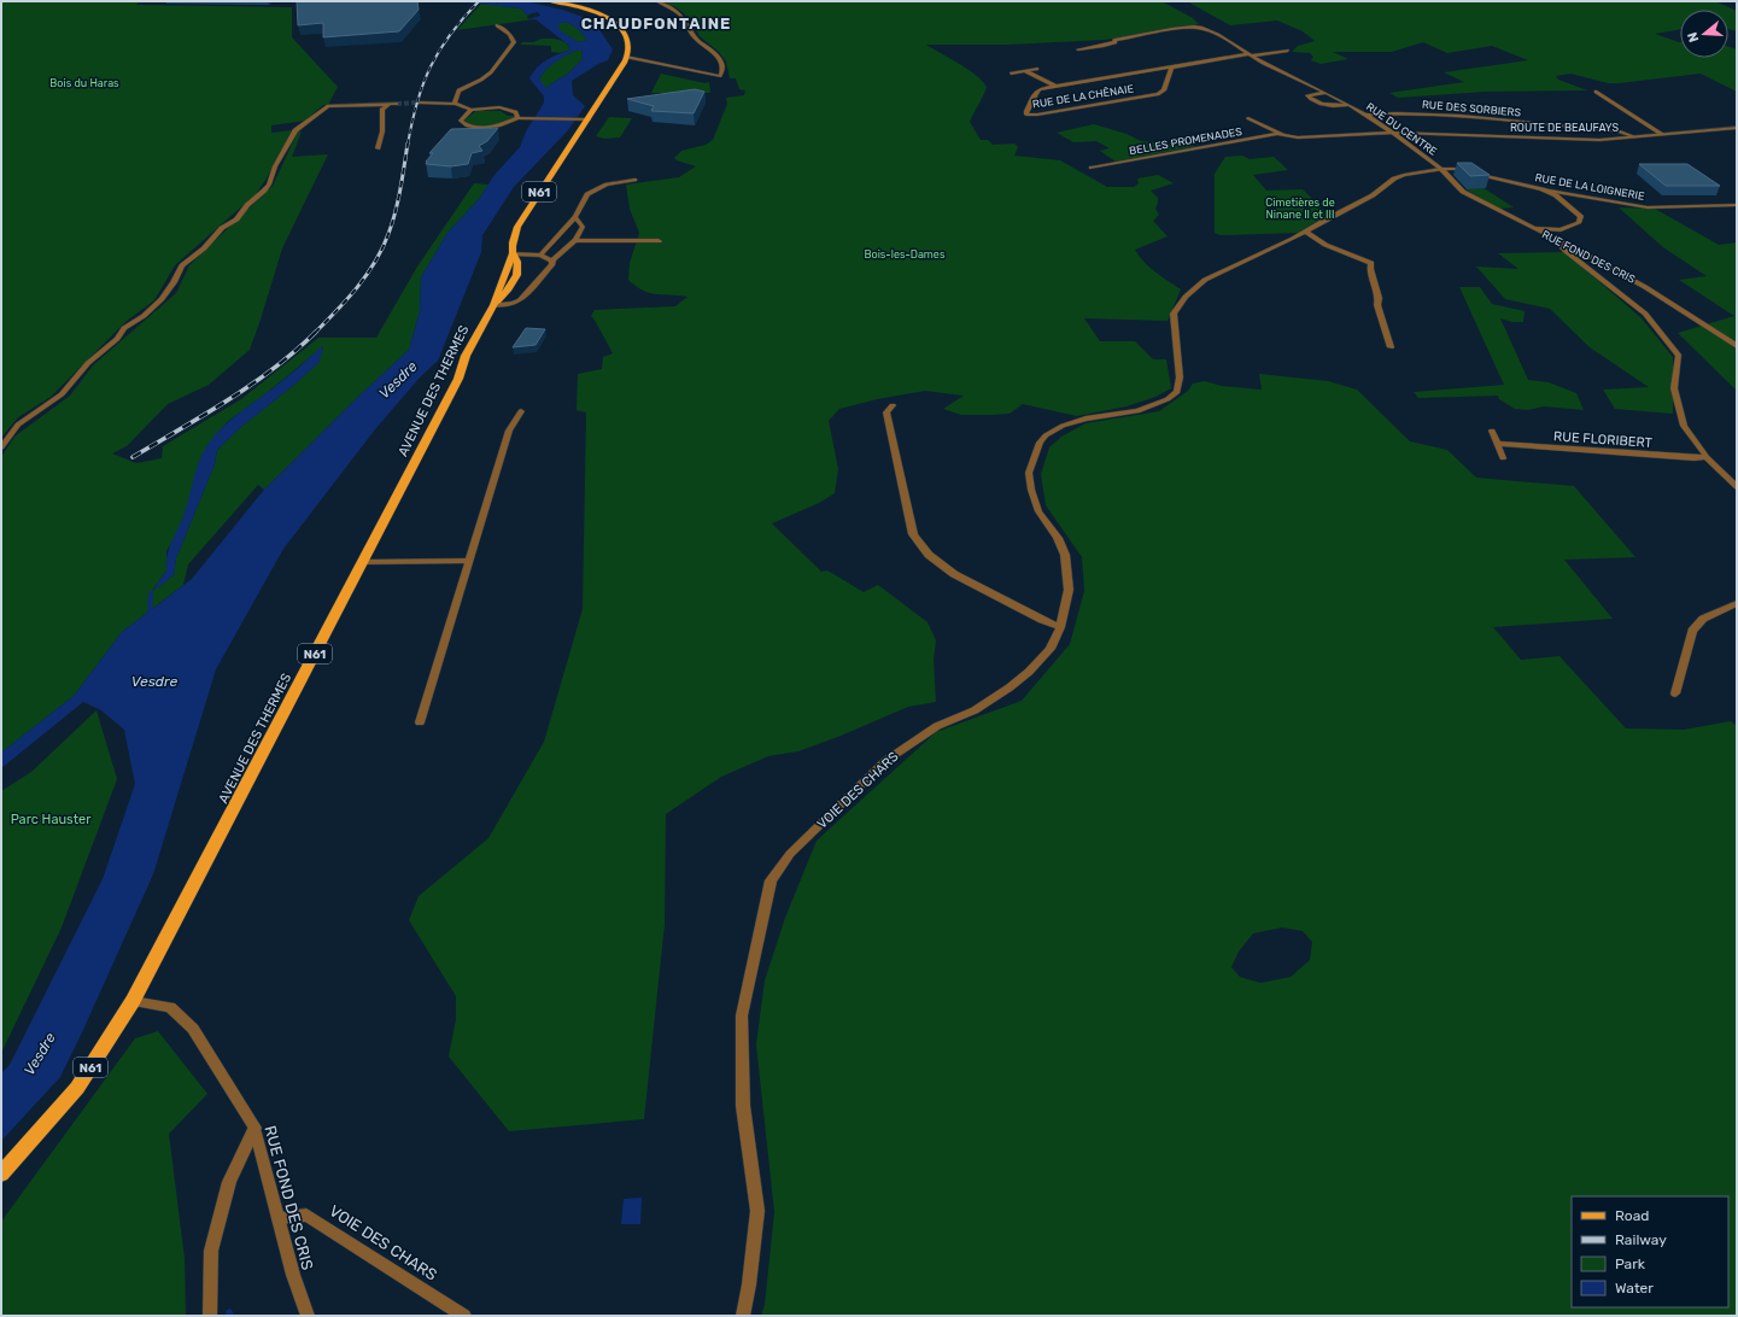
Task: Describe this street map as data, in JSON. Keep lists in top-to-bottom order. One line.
{"streets":{"main road":["N61","AVENUE DES THERMES"],"street":["RUE DE LA CHÊNAIE","RUE DES SORBIERS","ROUTE DE BEAUFAYS","RUE DU CENTRE","BELLES PROMENADES","RUE DE LA LOIGNERIE","RUE FOND DES CRIS","RUE FLORIBERT","VOIE DES CHARS"]},"crossings":[["RUE DE LA CHÊNAIE","RUE DU CENTRE"],["RUE DES SORBIERS","ROUTE DE BEAUFAYS"],["RUE DES SORBIERS","RUE DU CENTRE"],["ROUTE DE BEAUFAYS","RUE DU CENTRE"],["ROUTE DE BEAUFAYS","BELLES PROMENADES"],["RUE DU CENTRE","BELLES PROMENADES"],["RUE DU CENTRE","RUE DE LA LOIGNERIE"],["RUE DU CENTRE","RUE FOND DES CRIS"],["RUE DU CENTRE","VOIE DES CHARS"],["RUE DE LA LOIGNERIE","RUE FOND DES CRIS"],["RUE DE LA LOIGNERIE","VOIE DES CHARS"],["N61","RUE FOND DES CRIS"],["N61","AVENUE DES THERMES"],["RUE FOND DES CRIS","AVENUE DES THERMES"],["RUE FOND DES CRIS","VOIE DES CHARS"]],"districts":["CHAUDFONTAINE"],"water":["Vesdre"],"parks":["Bois du Haras","Cimetières de Ninane II et III","Bois-les-Dames","Parc Hauster"],"legend":["Road","Railway","Park","Water"],"north":"left"}
